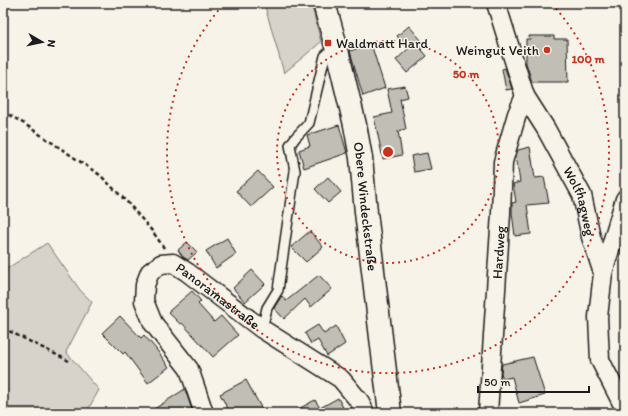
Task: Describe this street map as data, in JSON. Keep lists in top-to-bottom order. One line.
{"streets":{"street":["Wolfhagweg","Obere Windeckstraße","Hardweg","Panoramastraße"]},"crossings":[["Wolfhagweg","Hardweg"]],"places":{"transit":["Waldmatt Hard"],"other":["Weingut Veith"]},"scale_bar":"50 m","north":"right","rings":["100 m","50 m"]}
